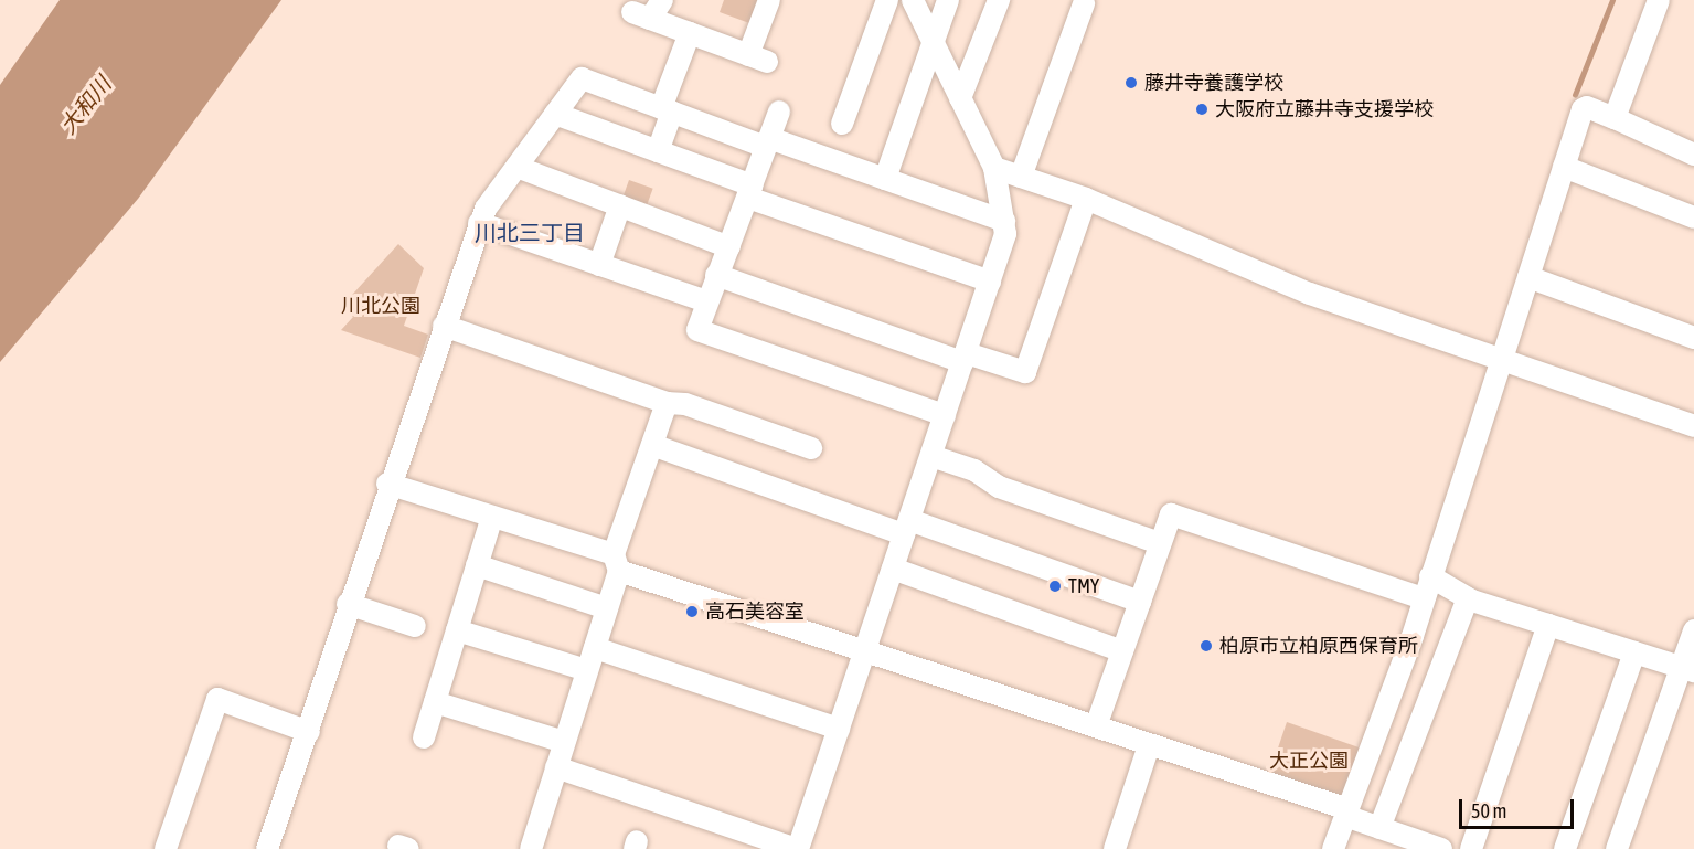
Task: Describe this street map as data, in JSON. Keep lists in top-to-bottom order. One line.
{"districts":["川北三丁目"],"water":["大和川"],"parks":["川北公園","大正公園"],"places":["藤井寺養護学校","大阪府立藤井寺支援学校","TMY","高石美容室","柏原市立柏原西保育所"],"scale_bar":"50 m"}
